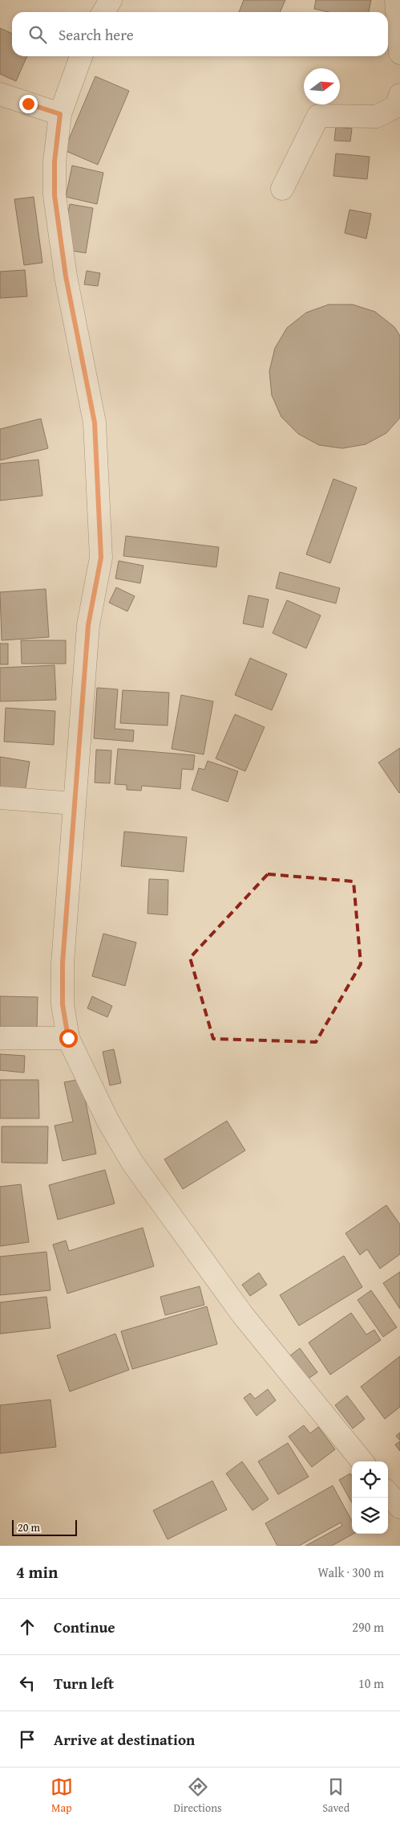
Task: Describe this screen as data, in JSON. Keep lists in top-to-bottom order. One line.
{"scale_bar":"20 m","north":"right","page":{"search":"Search here","scale":"20 m","heading":["4 min","Walk · 300 m"],"list":[["Continue","290 m"],["Turn left","10 m"],"Arrive at destination"],"nav":["Map","Directions","Saved"]}}
